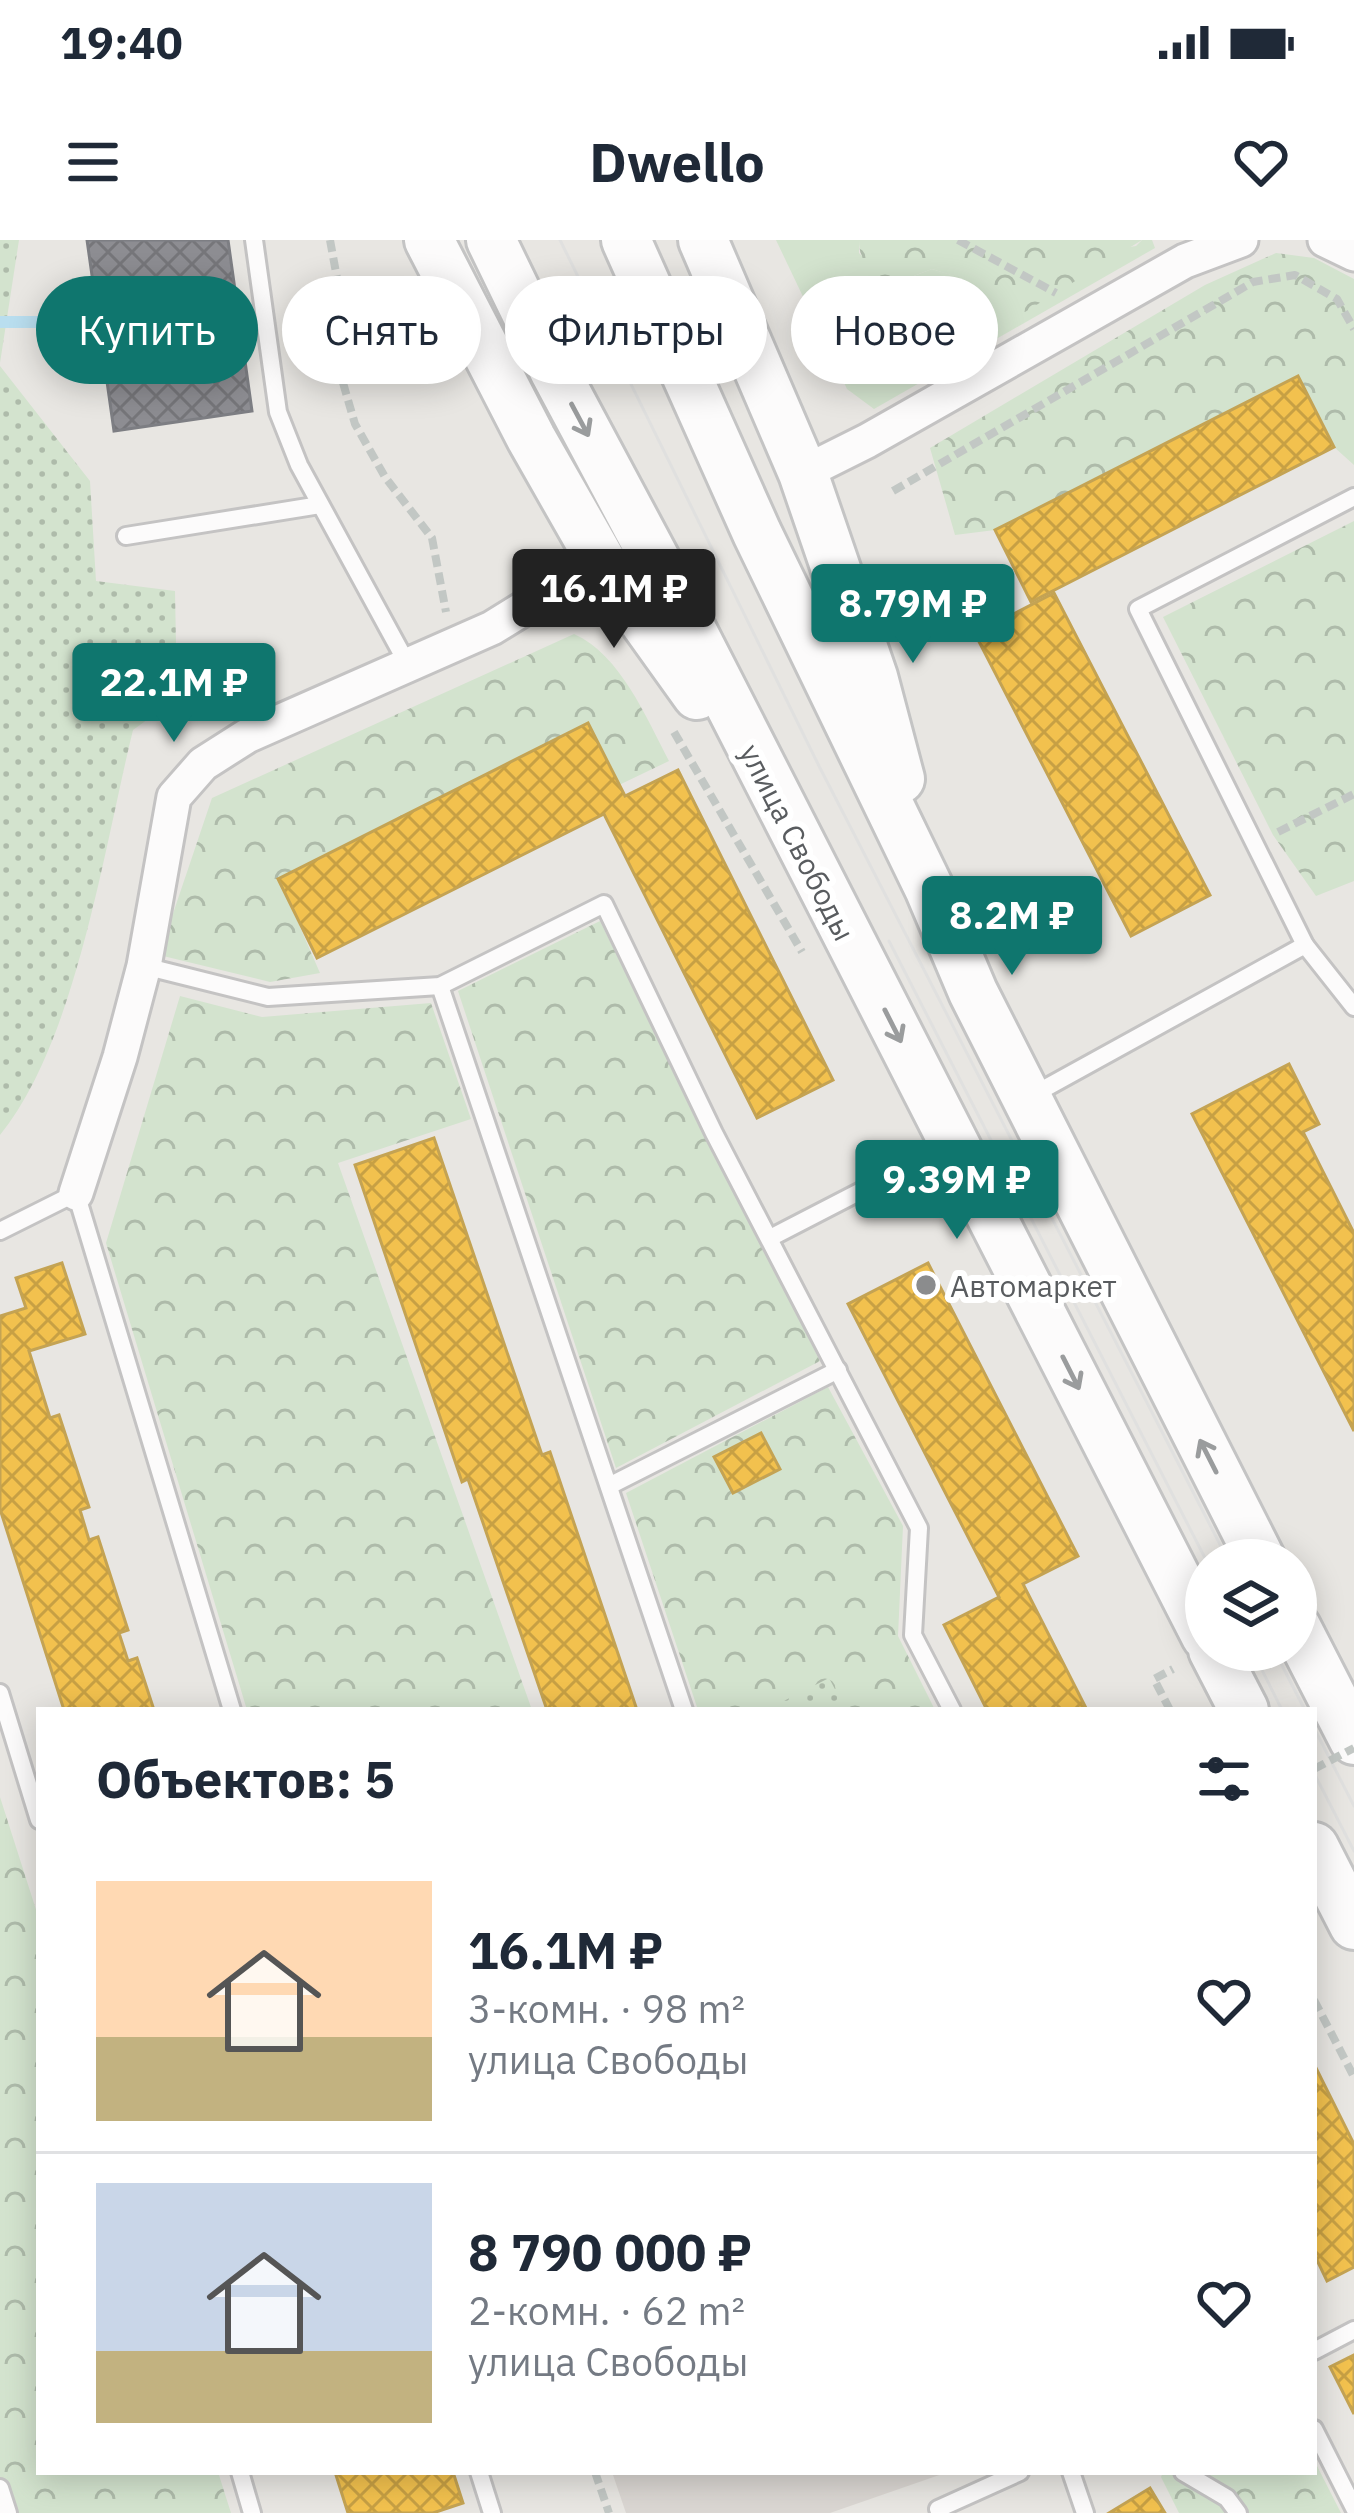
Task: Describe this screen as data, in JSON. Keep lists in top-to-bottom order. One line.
{"streets":{"main road":["улица Свободы"]},"places":["Автомаркет"],"page":{"status":"19:40","header":"Dwello","chip":["Купить","Снять","Фильтры","Новое"],"price":["16.1M ₽","8.79M ₽","22.1M ₽","8.2M ₽","9.39M ₽"],"heading":"Объектов: 5","list":[{"name":"16.1M ₽","note":"3-комн. · 98 m² · улица Свободы"},{"name":"8 790 000 ₽","note":"2-комн. · 62 m² · улица Свободы"}]}}
